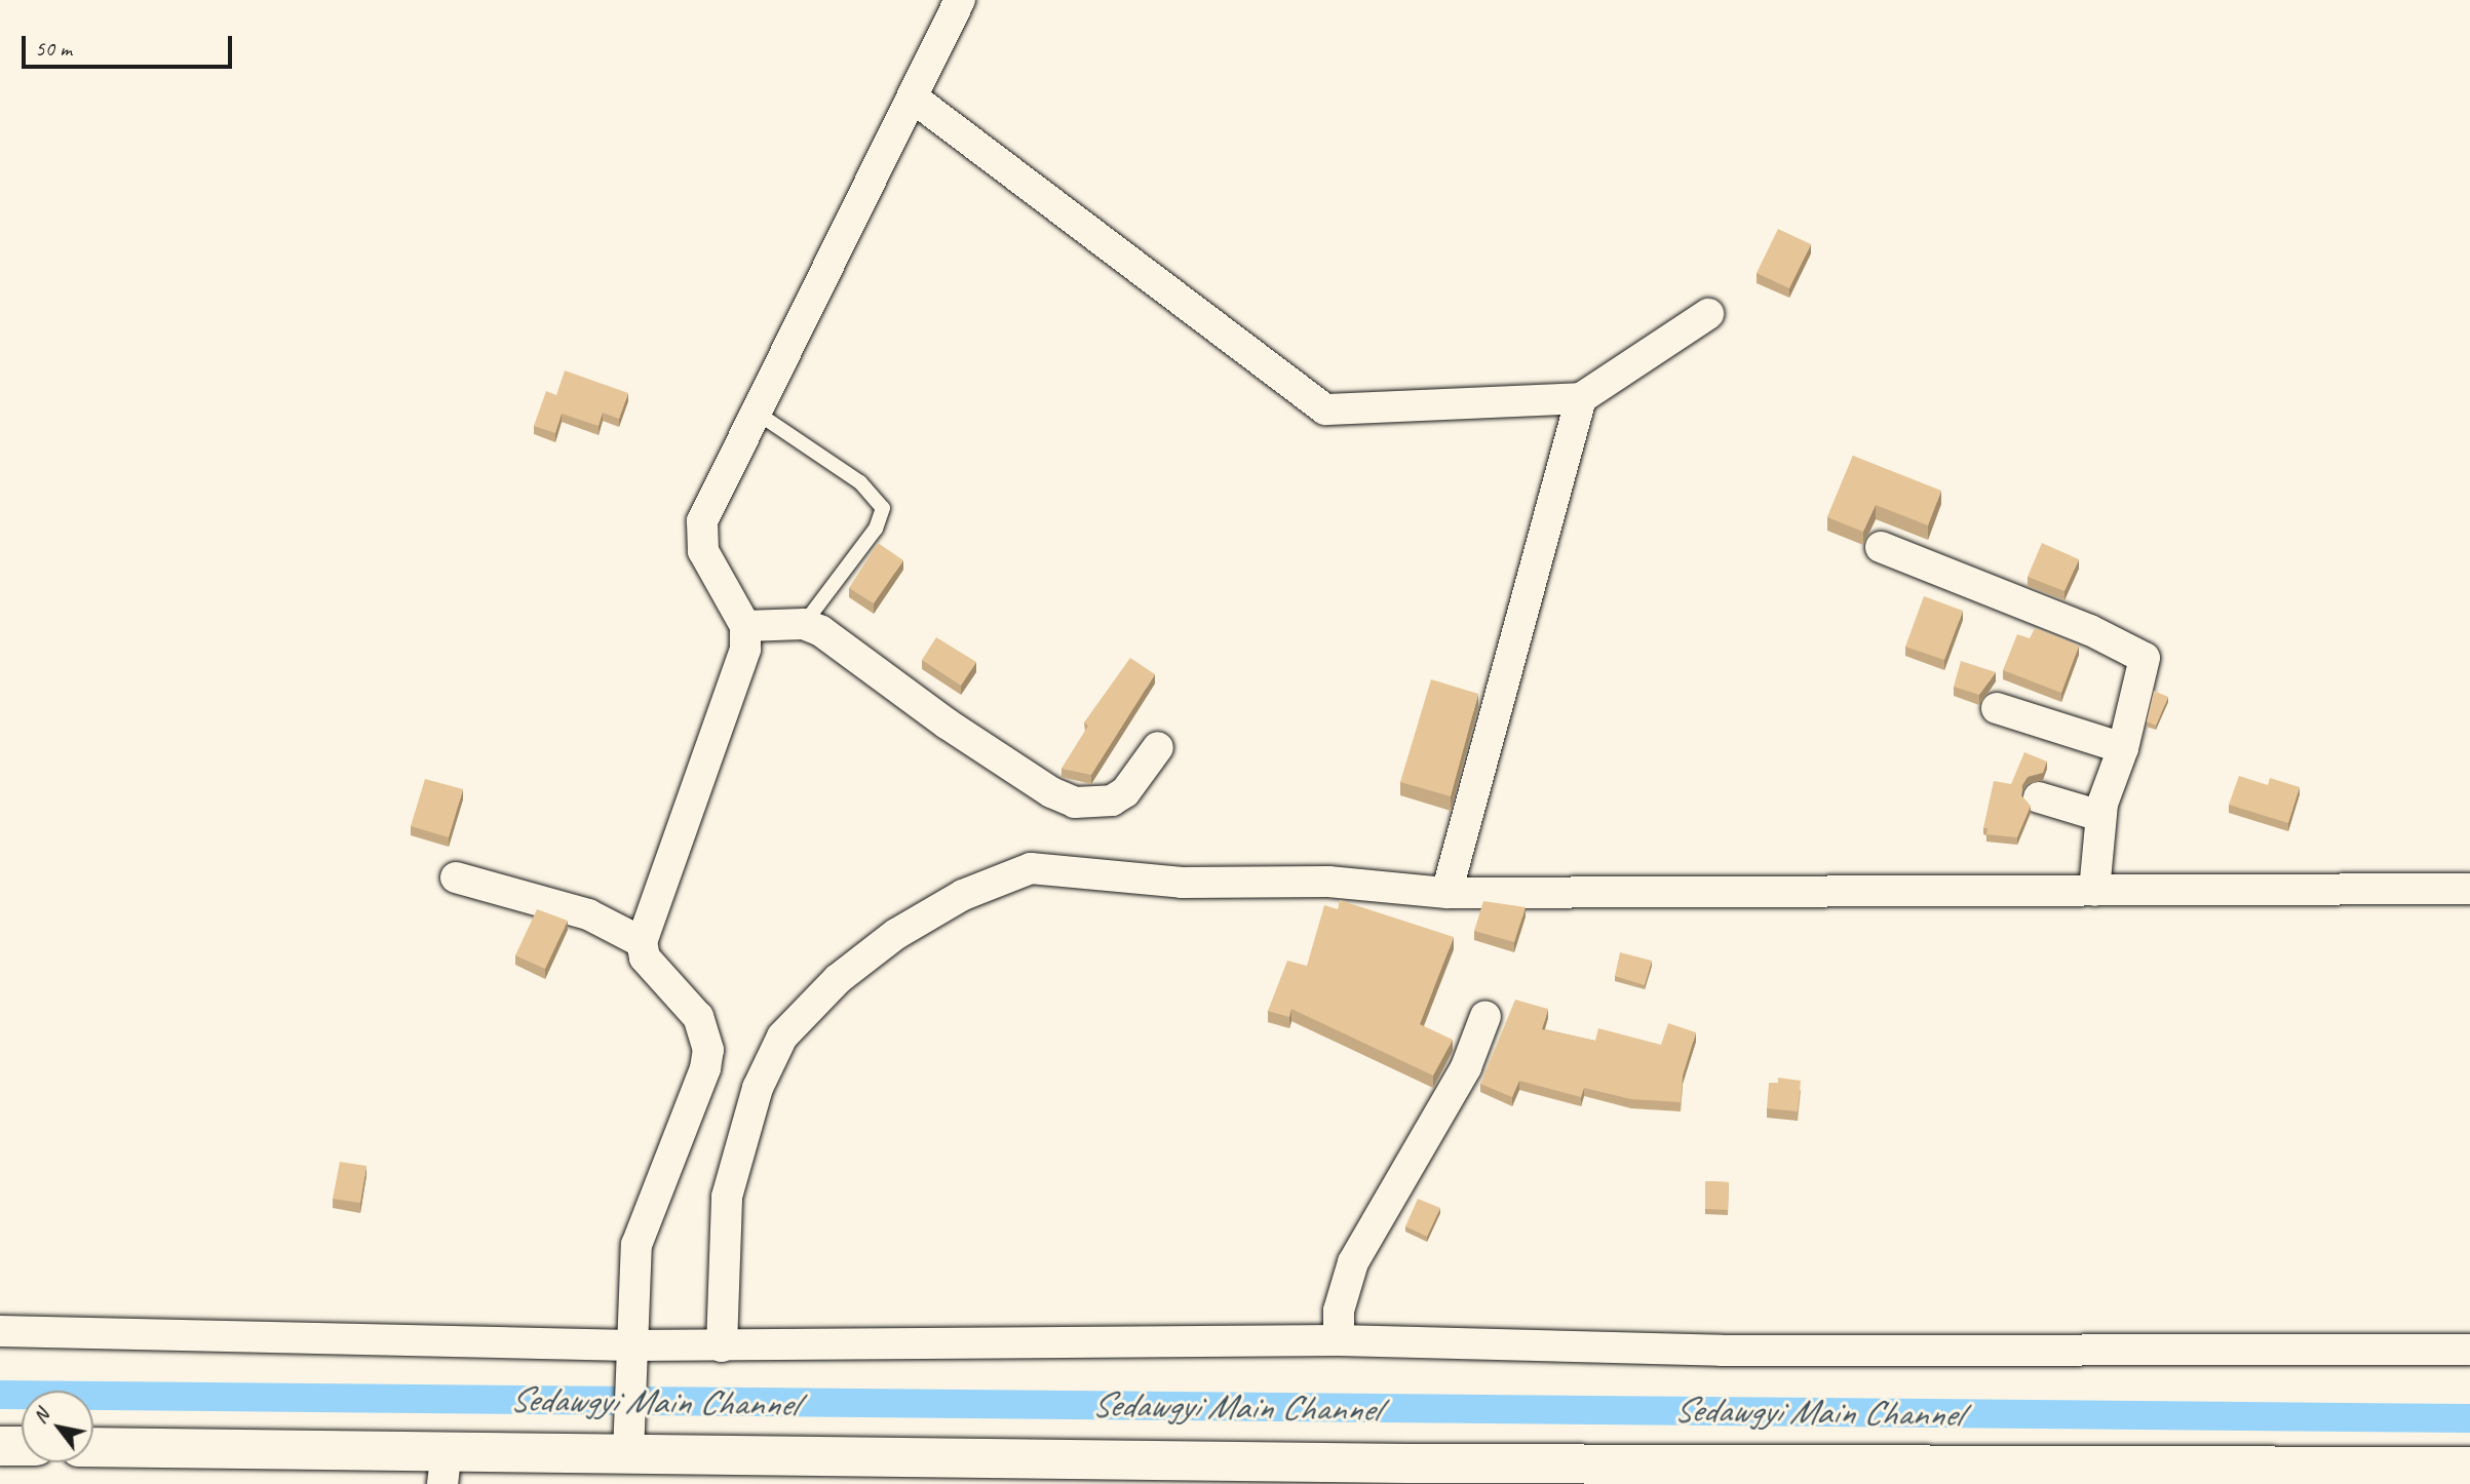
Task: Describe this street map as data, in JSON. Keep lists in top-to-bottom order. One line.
{"water":["Sedawgyi Main Channel"],"scale_bar":"50 m","north":"top left"}
